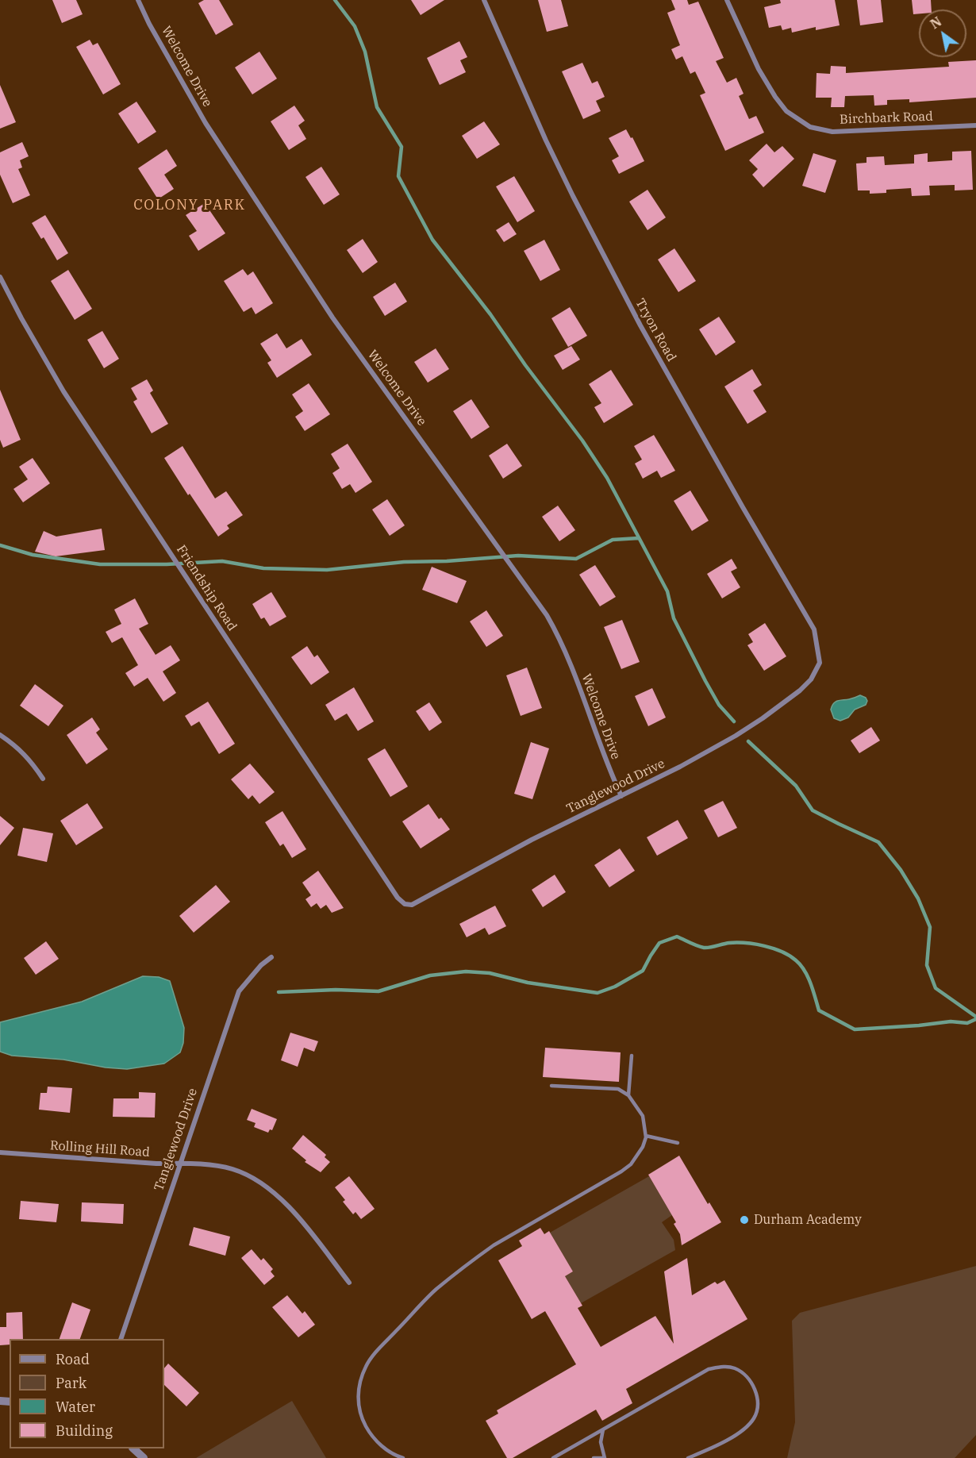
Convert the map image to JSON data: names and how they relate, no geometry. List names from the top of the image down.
{
  "streets": {
    "street": [
      "Welcome Drive",
      "Birchbark Road",
      "Tryon Road",
      "Friendship Road",
      "Tanglewood Drive",
      "Rolling Hill Road"
    ]
  },
  "crossings": [
    ["Welcome Drive", "Tanglewood Drive"],
    ["Tryon Road", "Tanglewood Drive"],
    ["Friendship Road", "Tanglewood Drive"],
    ["Tanglewood Drive", "Rolling Hill Road"]
  ],
  "districts": ["COLONY PARK"],
  "places": ["Durham Academy"],
  "legend": [
    "Road",
    "Park",
    "Water",
    "Building"
  ],
  "north": "top left"
}
